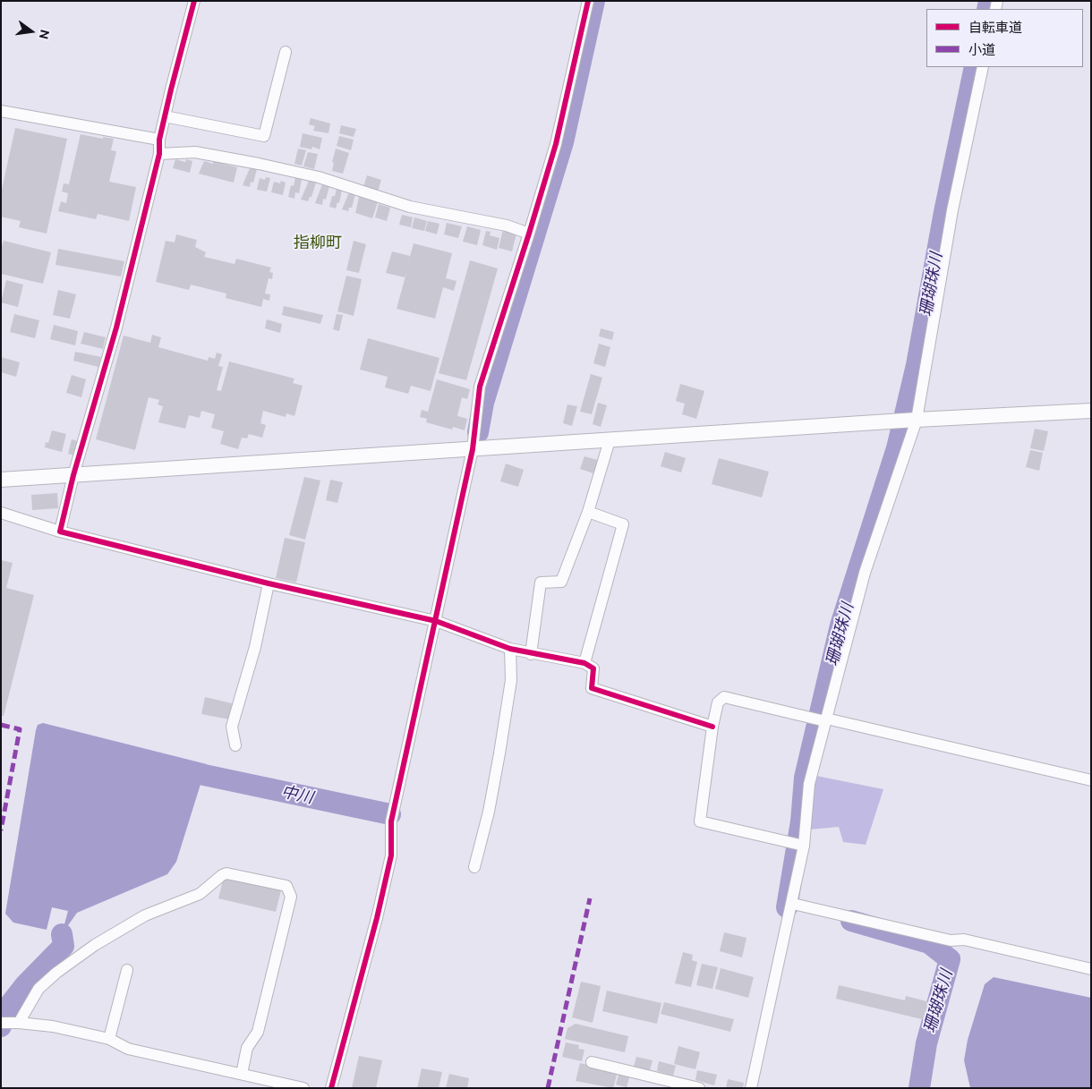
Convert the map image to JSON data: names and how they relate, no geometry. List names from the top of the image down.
{
  "districts": ["指柳町"],
  "water": ["珊瑚珠川", "中川"],
  "legend": ["自転車道", "小道"],
  "north": "right"
}
